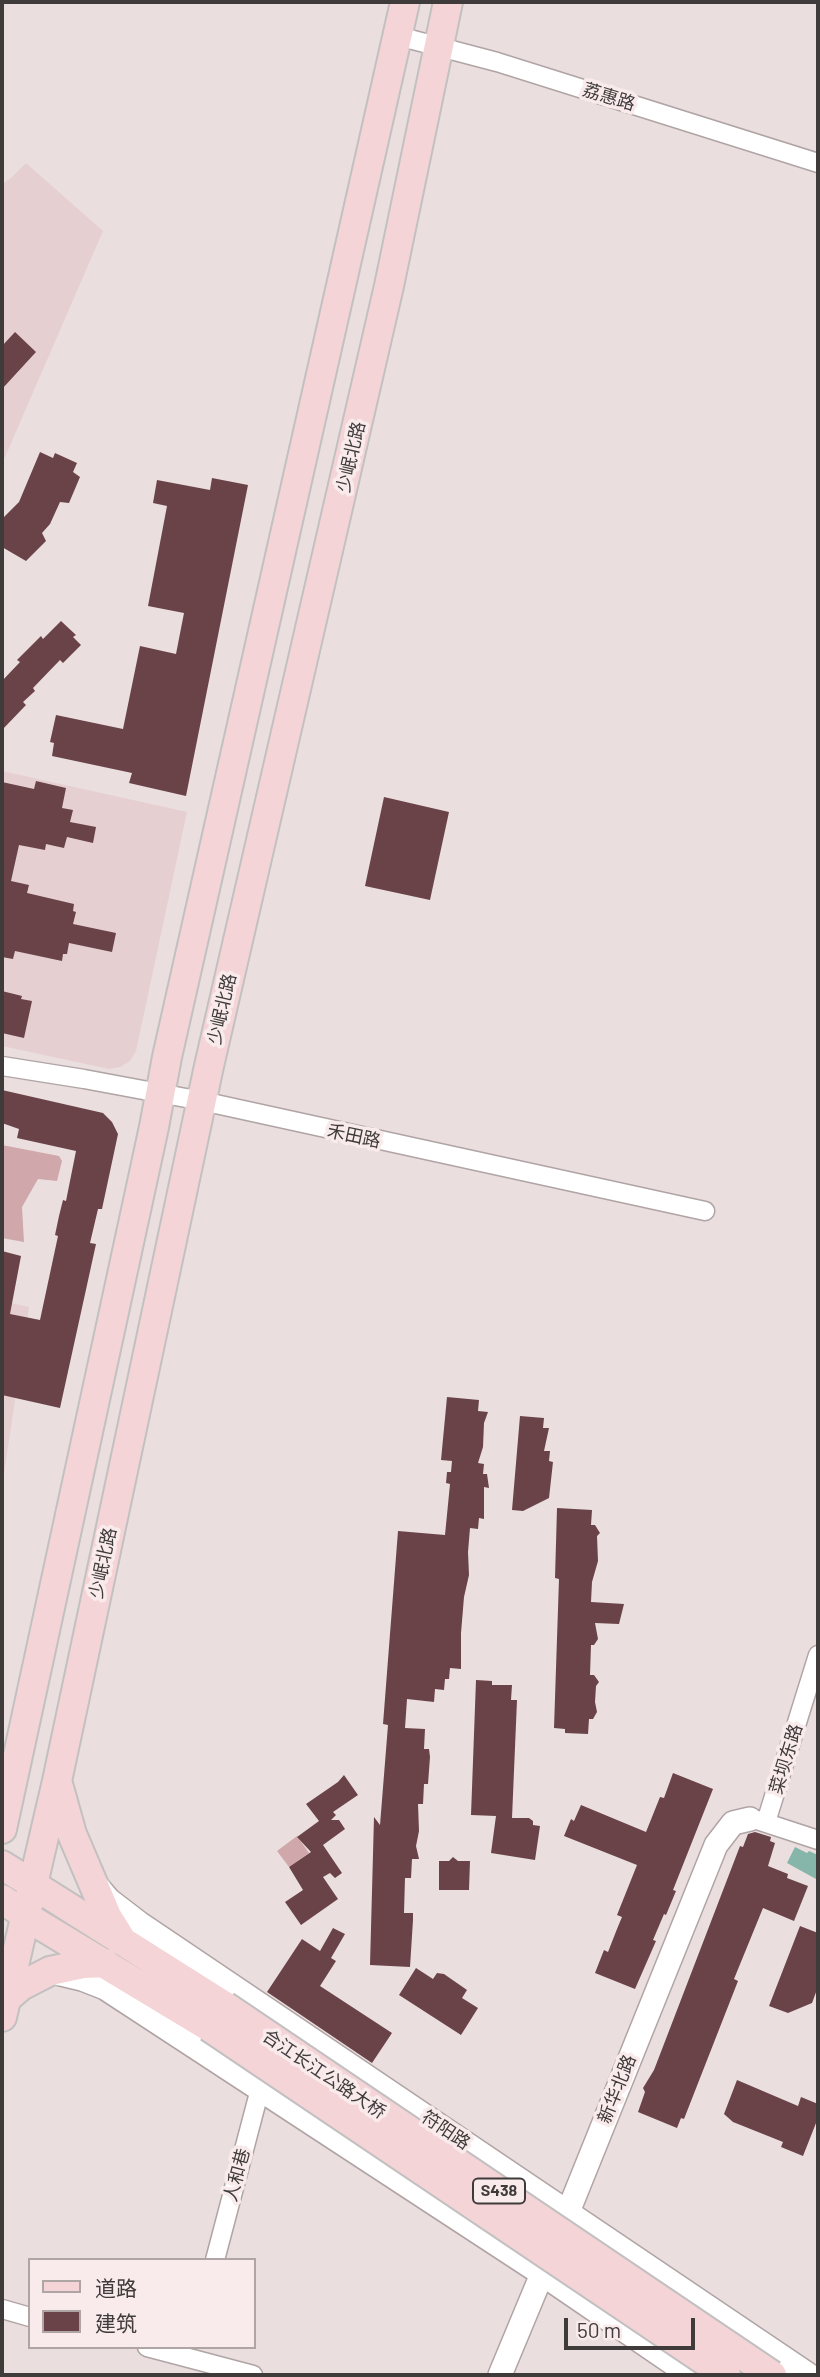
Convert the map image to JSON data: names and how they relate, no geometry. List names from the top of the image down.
{
  "streets": {
    "main road": ["少岷北路", "合江长江公路大桥", "S438"],
    "street": [
      "荔惠路",
      "禾田路",
      "菜坝东路",
      "新华北路",
      "符阳路",
      "人和巷"
    ]
  },
  "crossings": [
    ["荔惠路", "少岷北路"],
    ["少岷北路", "禾田路"],
    ["少岷北路", "S438"],
    ["菜坝东路", "新华北路"],
    ["合江长江公路大桥", "S438"],
    ["新华北路", "符阳路"]
  ],
  "legend": ["道路", "建筑"],
  "scale_bar": "50 m"
}
